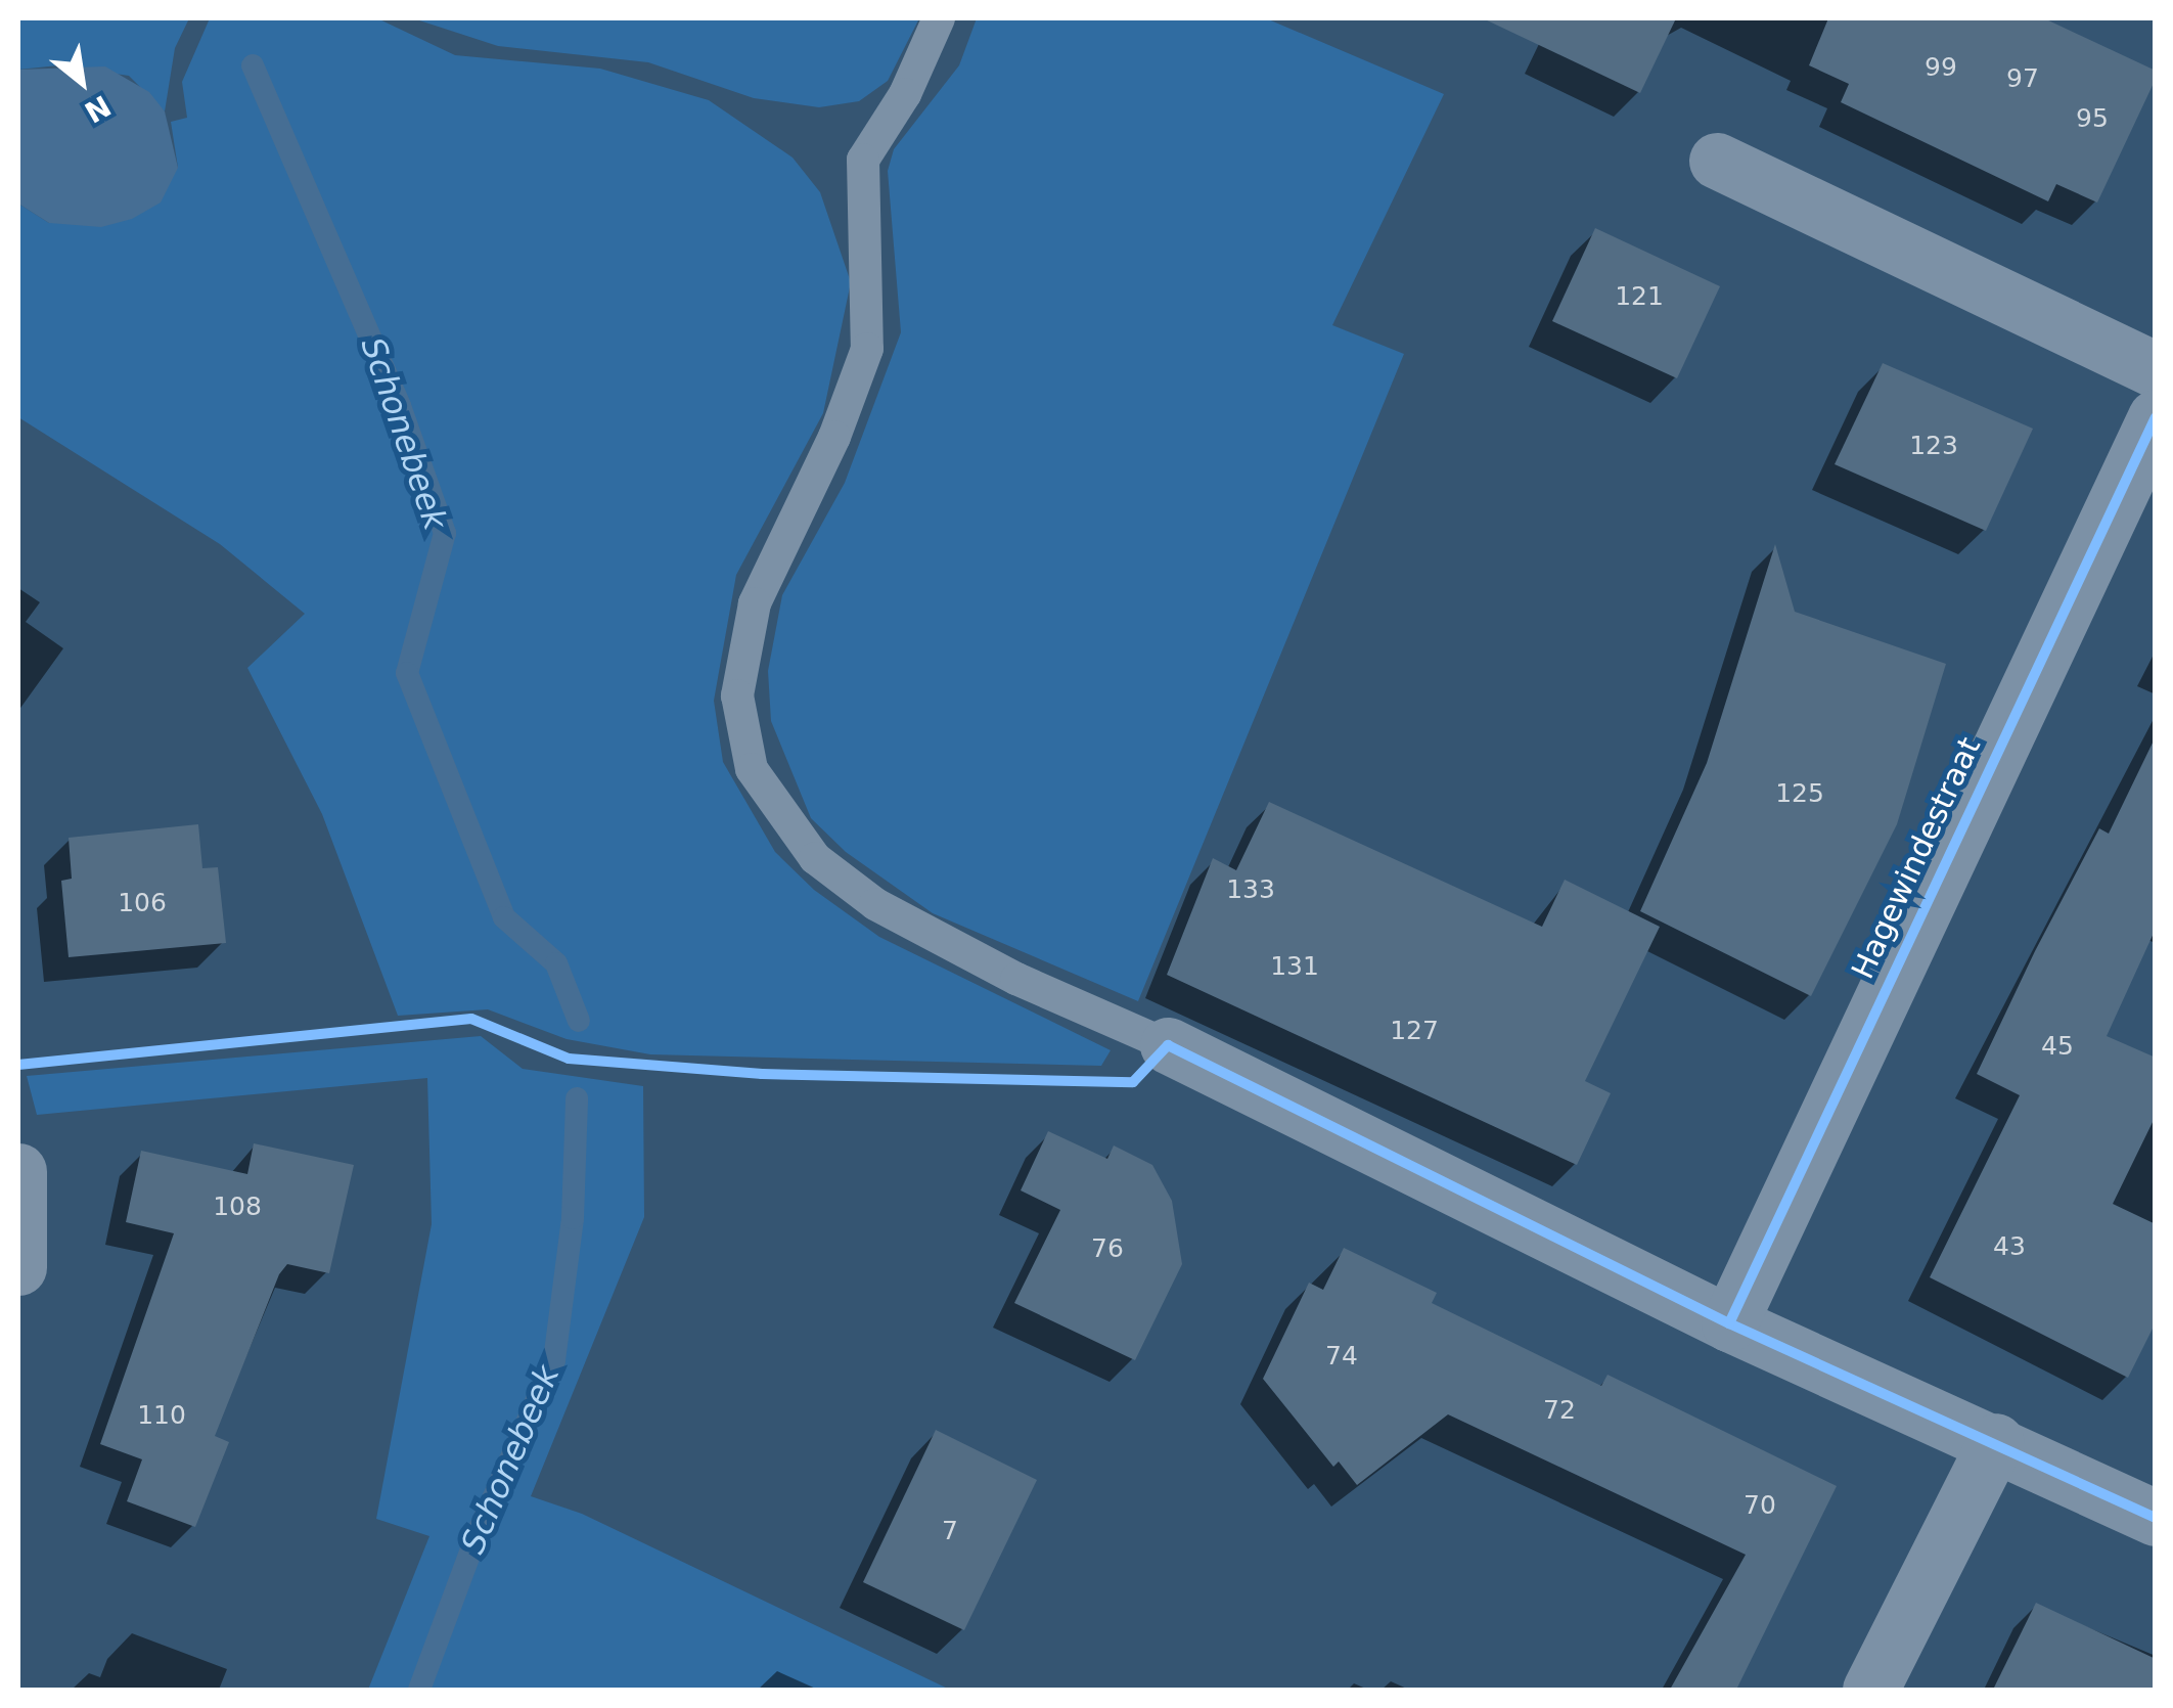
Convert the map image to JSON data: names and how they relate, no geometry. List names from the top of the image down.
{
  "streets": {
    "street": ["Hagewindestraat"]
  },
  "water": ["Schonebeek"],
  "house_numbers": [
    "99",
    "97",
    "95",
    "121",
    "123",
    "125",
    "133",
    "106",
    "131",
    "127",
    "45",
    "108",
    "43",
    "76",
    "74",
    "72",
    "110",
    "70",
    "7"
  ],
  "north": "bottom right"
}
